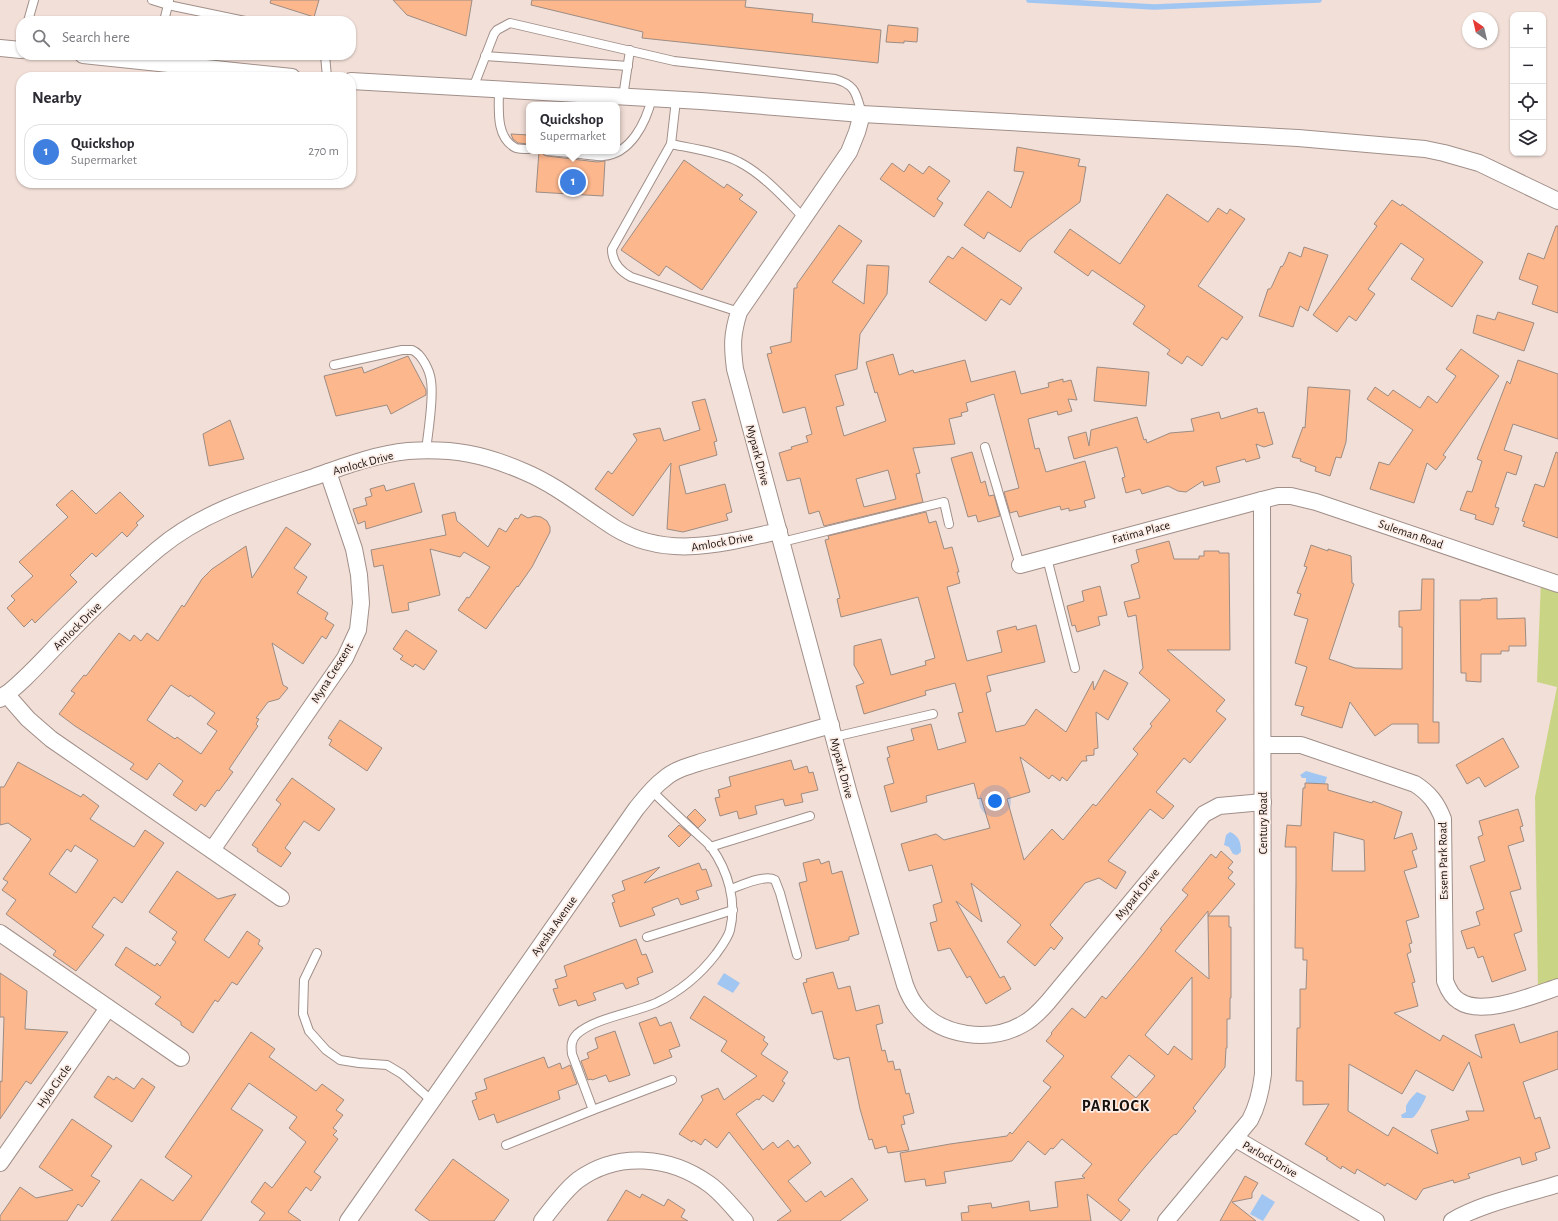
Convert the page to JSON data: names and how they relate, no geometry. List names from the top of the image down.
{
  "streets": {
    "street": [
      "Mypark Drive",
      "Amlock Drive",
      "Fatima Place",
      "Suleman Road",
      "Myna Crescent",
      "Century Road",
      "Essem Park Road",
      "Ayesha Avenue",
      "Hylo Circle",
      "Parlock Drive"
    ]
  },
  "crossings": [
    ["Mypark Drive", "Amlock Drive"],
    ["Mypark Drive", "Century Road"],
    ["Mypark Drive", "Ayesha Avenue"],
    ["Amlock Drive", "Myna Crescent"],
    ["Fatima Place", "Suleman Road"],
    ["Fatima Place", "Century Road"],
    ["Suleman Road", "Century Road"],
    ["Century Road", "Essem Park Road"],
    ["Century Road", "Parlock Drive"]
  ],
  "districts": ["PARLOCK"],
  "north": "top left",
  "page": {
    "map_buttons": ["+", "−"],
    "search": "Search here",
    "heading": "Nearby",
    "popup": ["Quickshop", "Supermarket"],
    "list": [
      {
        "mark": "1",
        "name": "Quickshop",
        "note": "Supermarket",
        "value": "270 m"
      }
    ],
    "pins": "1"
  }
}
